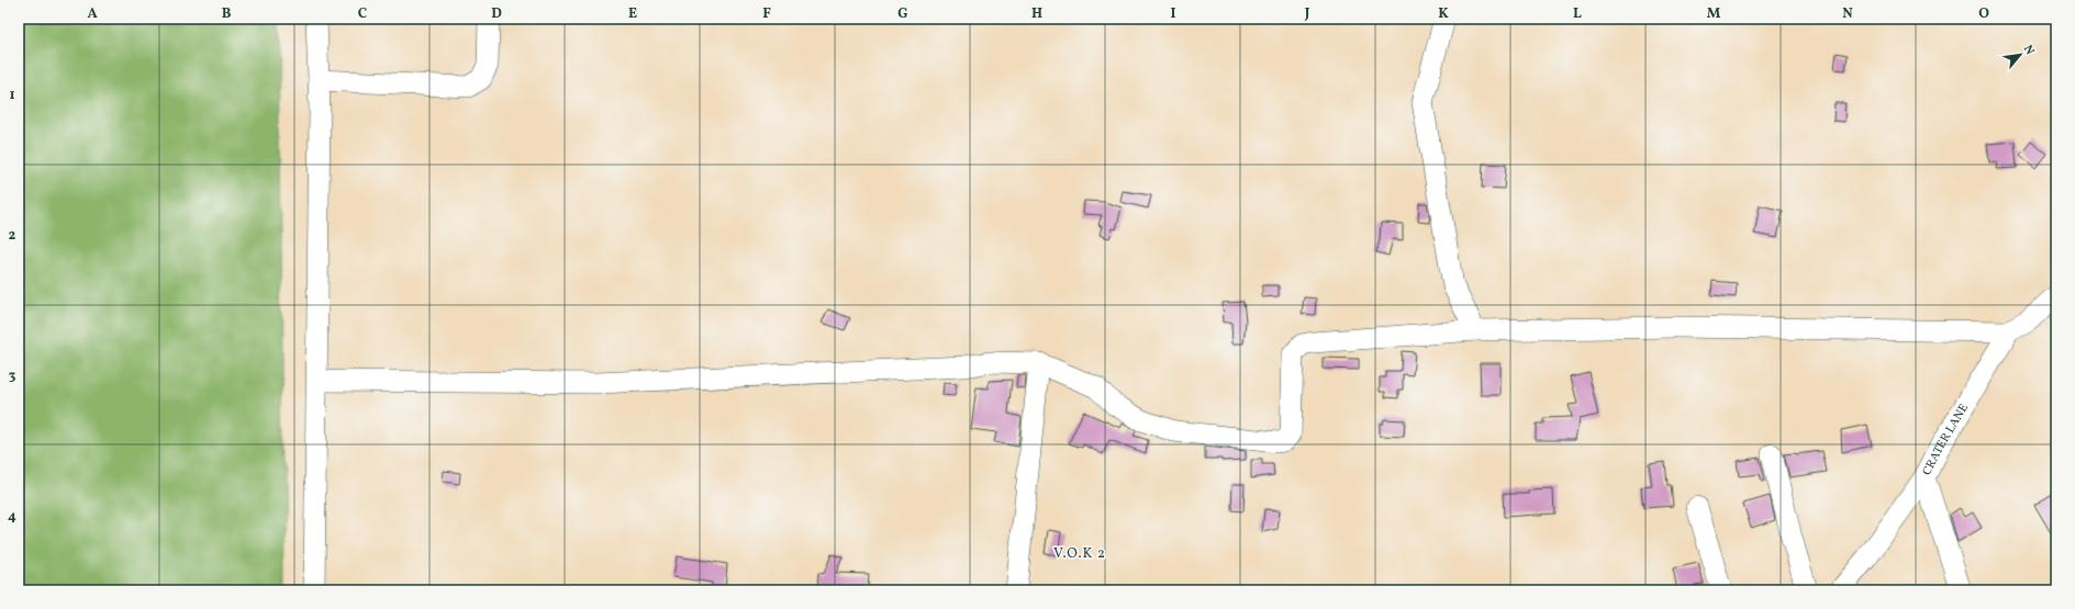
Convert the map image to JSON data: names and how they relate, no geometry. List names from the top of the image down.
{
  "streets": {
    "street": ["CRATER LANE"]
  },
  "districts": ["V.O.K 2"],
  "north": "top right",
  "grid": {
    "columns": [
      "A",
      "B",
      "C",
      "D",
      "E",
      "F",
      "G",
      "H",
      "I",
      "J",
      "K",
      "L",
      "M",
      "N",
      "O"
    ],
    "rows": [
      "1",
      "2",
      "3",
      "4"
    ]
  }
}
